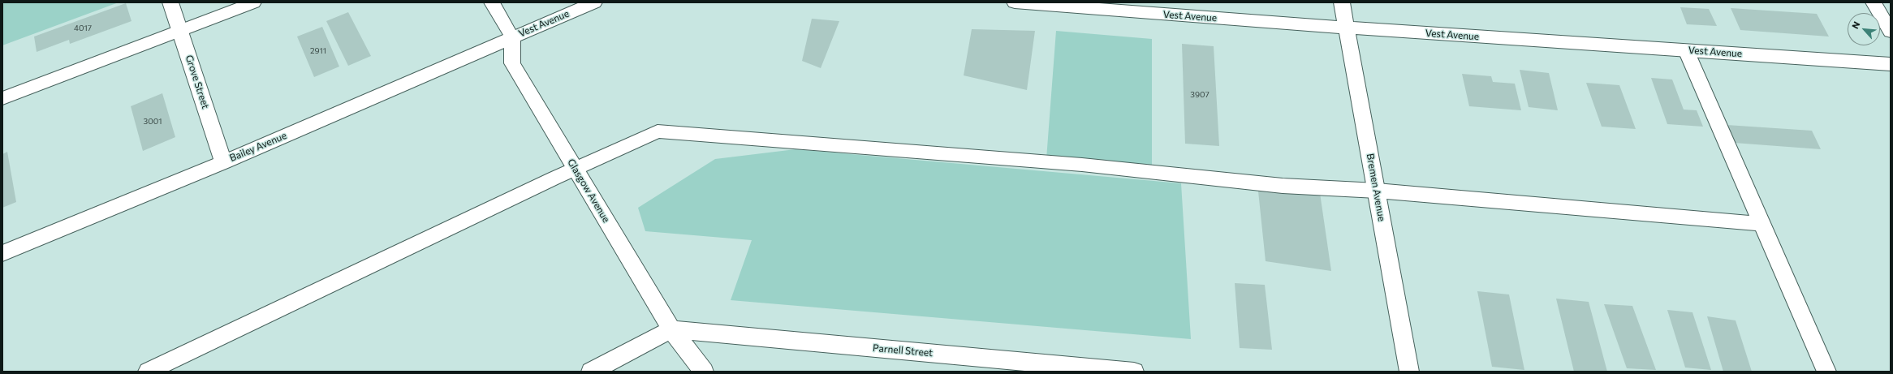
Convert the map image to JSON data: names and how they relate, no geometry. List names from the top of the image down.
{
  "streets": {
    "street": [
      "Vest Avenue",
      "Grove Street",
      "Bailey Avenue",
      "Bremen Avenue",
      "Glasgow Avenue",
      "Parnell Street"
    ]
  },
  "crossings": [
    ["Vest Avenue", "Bailey Avenue"],
    ["Vest Avenue", "Bremen Avenue"],
    ["Vest Avenue", "Glasgow Avenue"],
    ["Grove Street", "Bailey Avenue"],
    ["Bailey Avenue", "Glasgow Avenue"],
    ["Glasgow Avenue", "Parnell Street"]
  ],
  "house_numbers": [
    "4017",
    "2911",
    "3907",
    "3001"
  ],
  "north": "top left"
}
